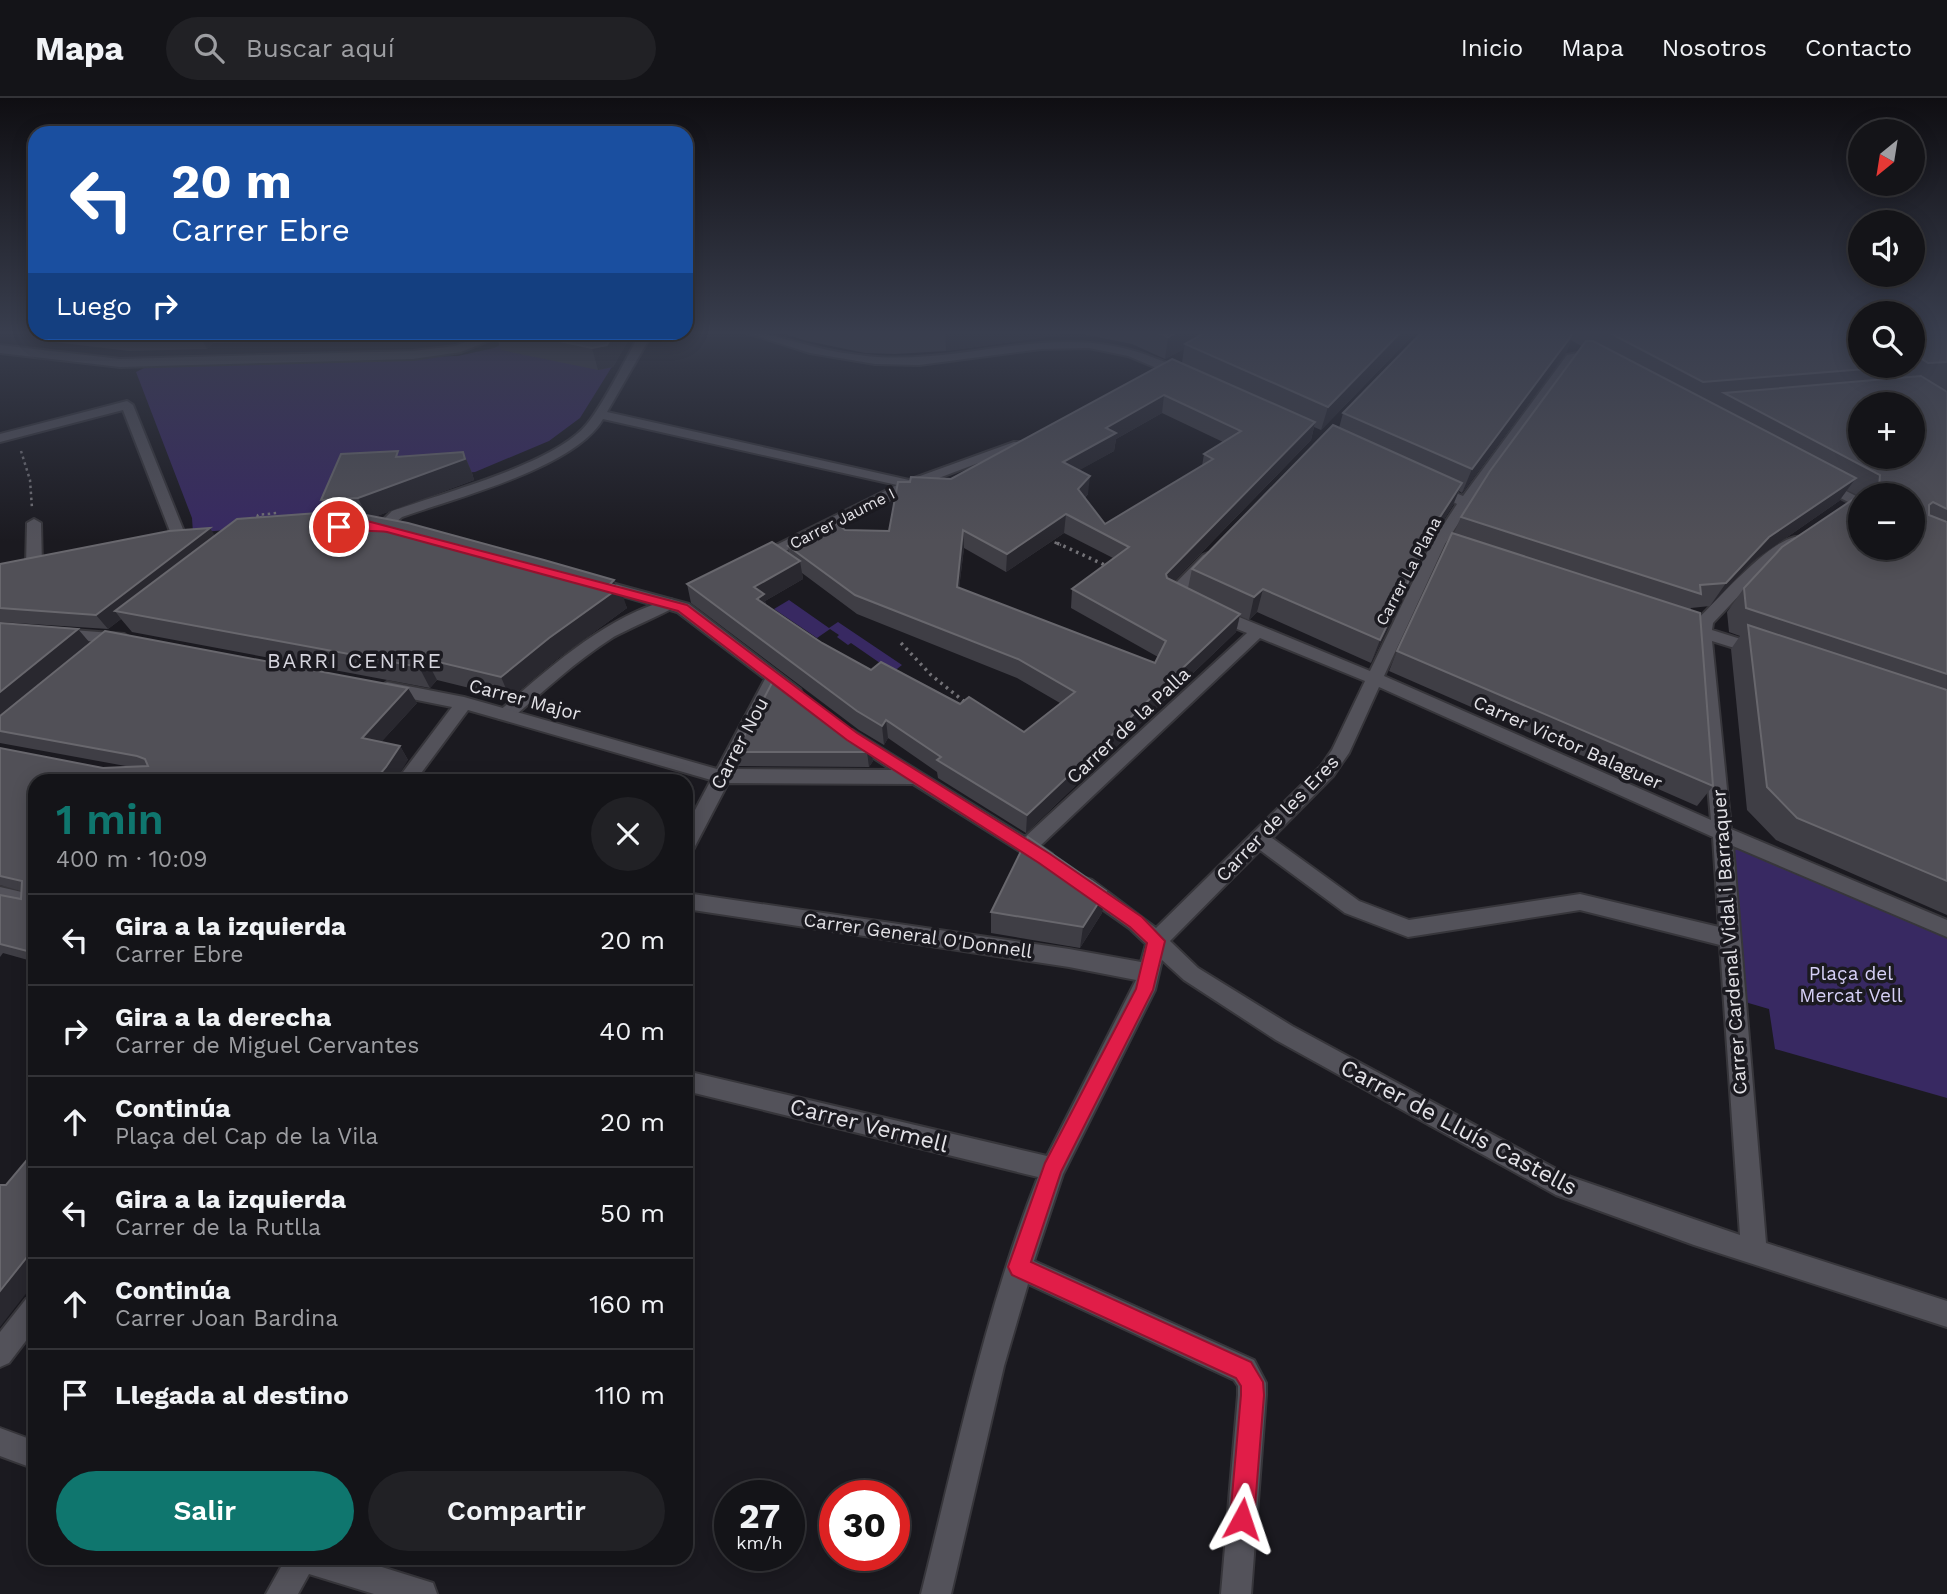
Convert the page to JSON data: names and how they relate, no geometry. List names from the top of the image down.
{
  "streets": {
    "street": [
      "Carrer Jaume I",
      "Carrer La Plana",
      "Carrer Major",
      "Carrer de la Palla",
      "Carrer Victor Balaguer",
      "Carrer Nou",
      "Carrer de les Eres",
      "Carrer General O'Donnell",
      "Carrer Cardenal Vidal i Barraquer",
      "Carrer Vermell",
      "Carrer de Lluís Castells"
    ]
  },
  "crossings": [
    ["Carrer La Plana", "Carrer Victor Balaguer"],
    ["Carrer La Plana", "Carrer de les Eres"],
    ["Carrer Major", "Carrer Nou"],
    ["Carrer Major", "Carrer de Lluís Castells"],
    ["Carrer de la Palla", "Carrer Victor Balaguer"],
    ["Carrer de la Palla", "Carrer de Lluís Castells"],
    ["Carrer Victor Balaguer", "Carrer de les Eres"],
    ["Carrer Victor Balaguer", "Carrer Cardenal Vidal i Barraquer"],
    ["Carrer de les Eres", "Carrer de Lluís Castells"],
    ["Carrer Cardenal Vidal i Barraquer", "Carrer de Lluís Castells"]
  ],
  "districts": ["BARRI CENTRE"],
  "parks": ["Plaça del Mercat Vell"],
  "north": "bottom left",
  "page": {
    "header": "Mapa",
    "search": "Buscar aquí",
    "nav": [
      "Inicio",
      "Mapa",
      "Nosotros",
      "Contacto"
    ],
    "map_buttons": ["+", "−"],
    "turn": ["20 m", "Carrer Ebre"],
    "then": "Luego",
    "heading": ["1 min", "400 m · 10:09"],
    "list": [
      {
        "name": "Gira a la izquierda",
        "note": "Carrer Ebre",
        "value": "20 m"
      },
      {
        "name": "Gira a la derecha",
        "note": "Carrer de Miguel Cervantes",
        "value": "40 m"
      },
      {
        "name": "Continúa",
        "note": "Plaça del Cap de la Vila",
        "value": "20 m"
      },
      {
        "name": "Gira a la izquierda",
        "note": "Carrer de la Rutlla",
        "value": "50 m"
      },
      {
        "name": "Continúa",
        "note": "Carrer Joan Bardina",
        "value": "160 m"
      },
      {
        "name": "Llegada al destino",
        "value": "110 m"
      }
    ],
    "buttons": ["Salir", "Compartir"],
    "speed": "27 km/h",
    "limit": "30"
  }
}
